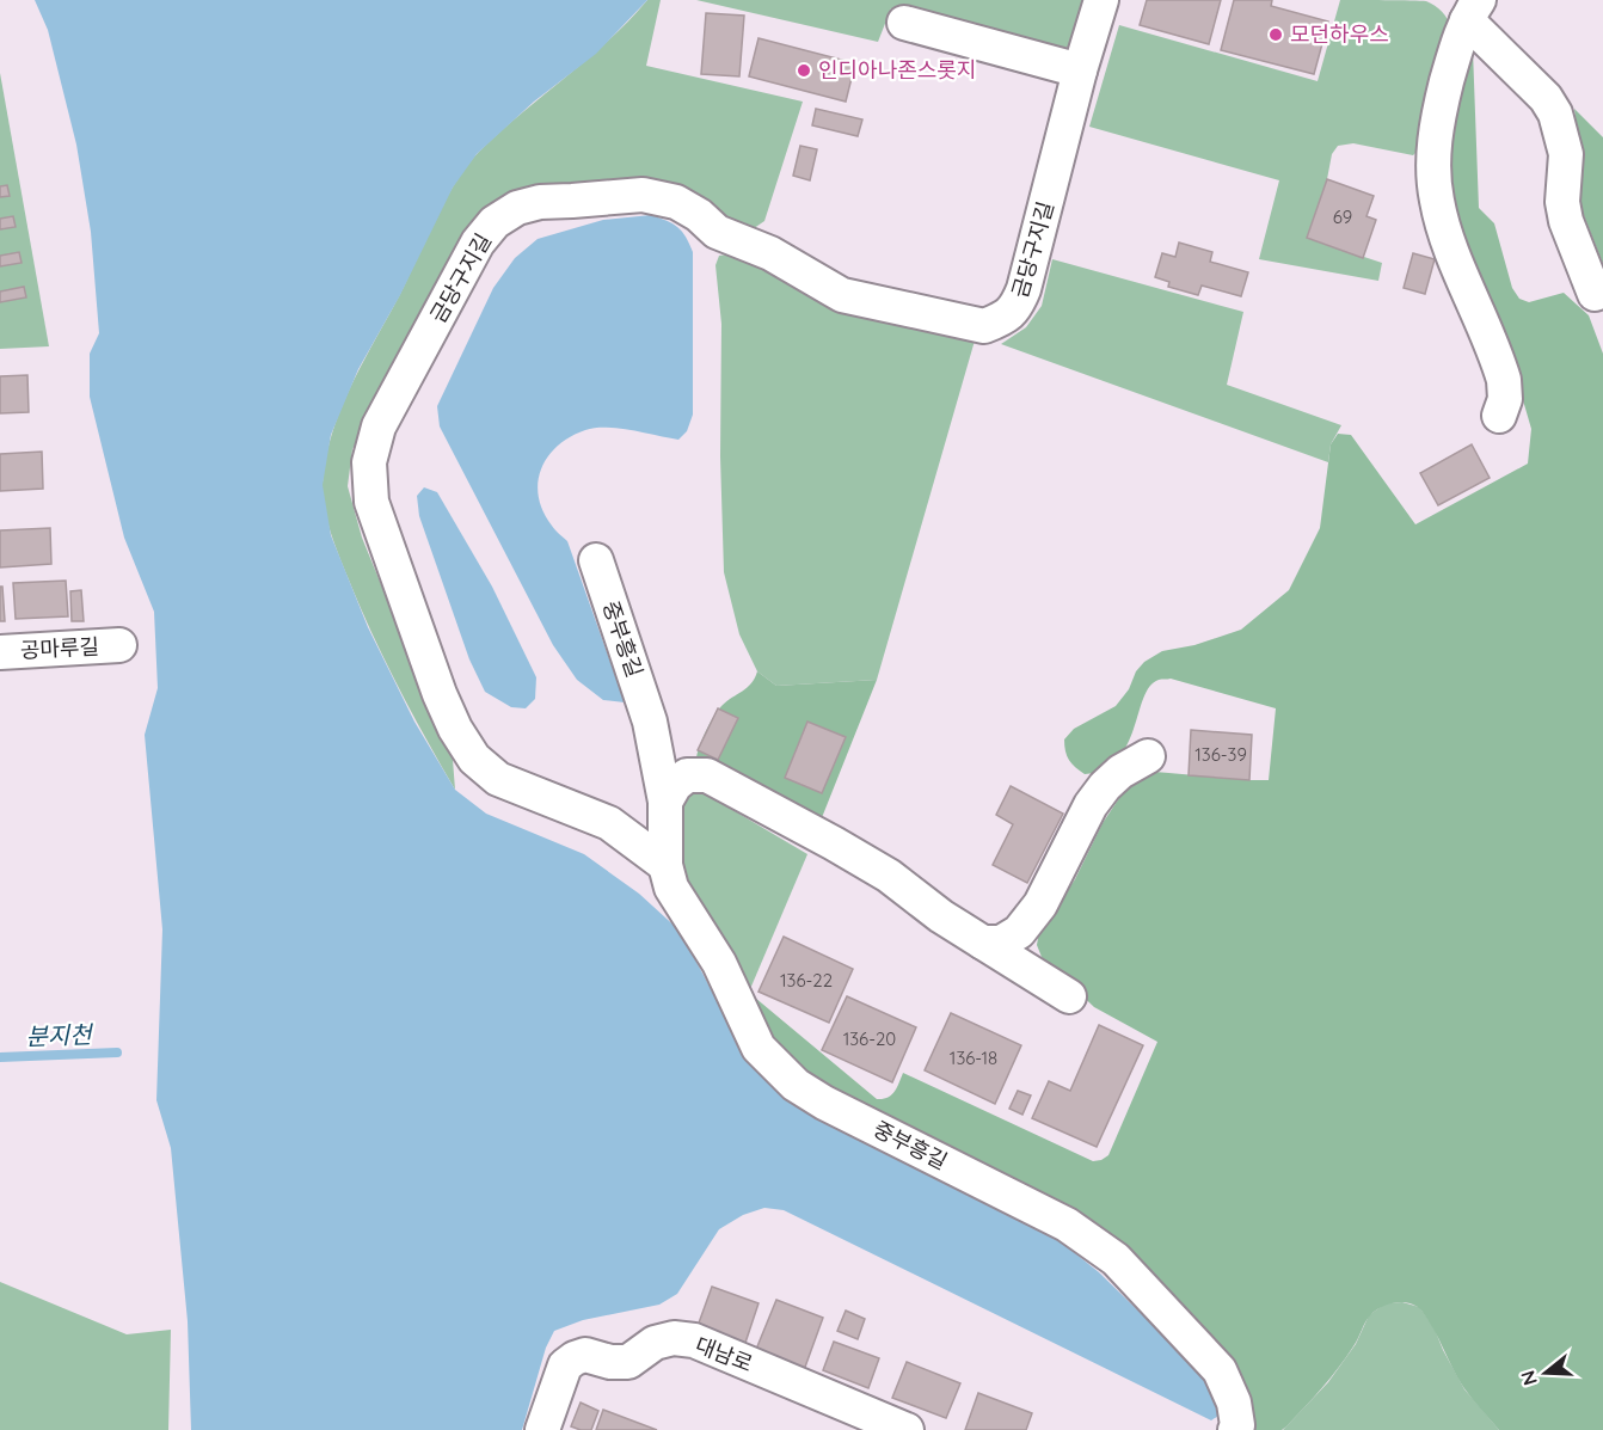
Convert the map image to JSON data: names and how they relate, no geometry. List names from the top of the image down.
{
  "streets": {
    "street": [
      "금당구지길",
      "중부흥길",
      "공마루길",
      "대남로"
    ]
  },
  "crossings": [
    ["금당구지길", "중부흥길"]
  ],
  "water": ["분지천"],
  "places": ["모던하우스", "인디아나존스롯지"],
  "house_numbers": [
    "69",
    "136-39",
    "136-22",
    "136-20",
    "136-18"
  ],
  "north": "left"
}
